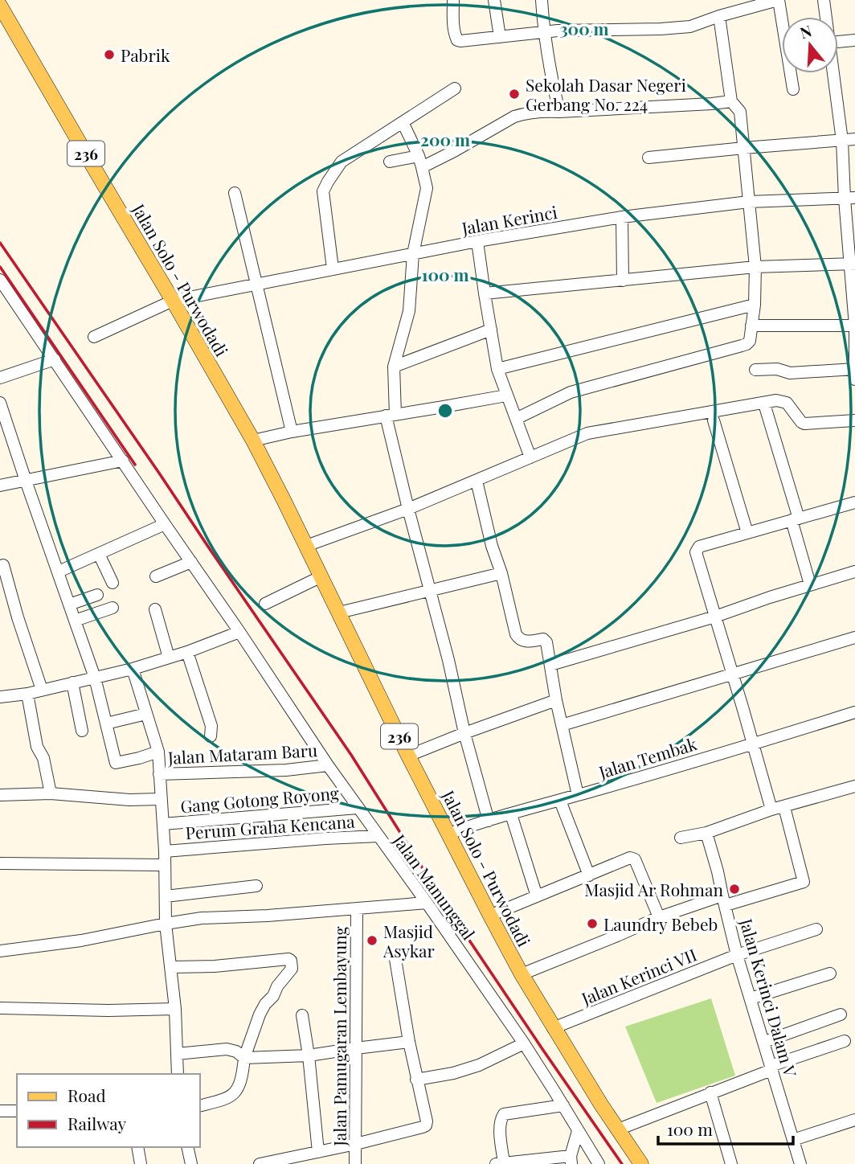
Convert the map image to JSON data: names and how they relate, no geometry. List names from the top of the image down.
{
  "streets": {
    "main road": ["236", "Jalan Solo - Purwodadi"],
    "street": [
      "Jalan Kerinci",
      "Jalan Mataram Baru",
      "Jalan Tembak",
      "Gang Gotong Royong",
      "Perum Graha Kencana",
      "Jalan Manunggal",
      "Jalan Kerinci VII",
      "Jalan Kerinci Dalam V",
      "Jalan Pamugaran Lembayung"
    ]
  },
  "crossings": [
    ["Jalan Kerinci", "Jalan Solo - Purwodadi"],
    ["Jalan Solo - Purwodadi", "Jalan Tembak"],
    ["Jalan Solo - Purwodadi", "Jalan Kerinci VII"],
    ["Jalan Mataram Baru", "Jalan Manunggal"],
    ["Gang Gotong Royong", "Jalan Manunggal"],
    ["Perum Graha Kencana", "Jalan Manunggal"],
    ["Jalan Kerinci VII", "Jalan Kerinci Dalam V"]
  ],
  "places": [
    "Pabrik",
    "Sekolah Dasar Negeri Gerbang No. 224",
    "Masjid Ar Rohman",
    "Laundry Bebeb",
    "Masjid Asykar"
  ],
  "legend": ["Road", "Railway"],
  "scale_bar": "100 m",
  "north": "top",
  "rings": ["300 m", "200 m", "100 m"]
}
